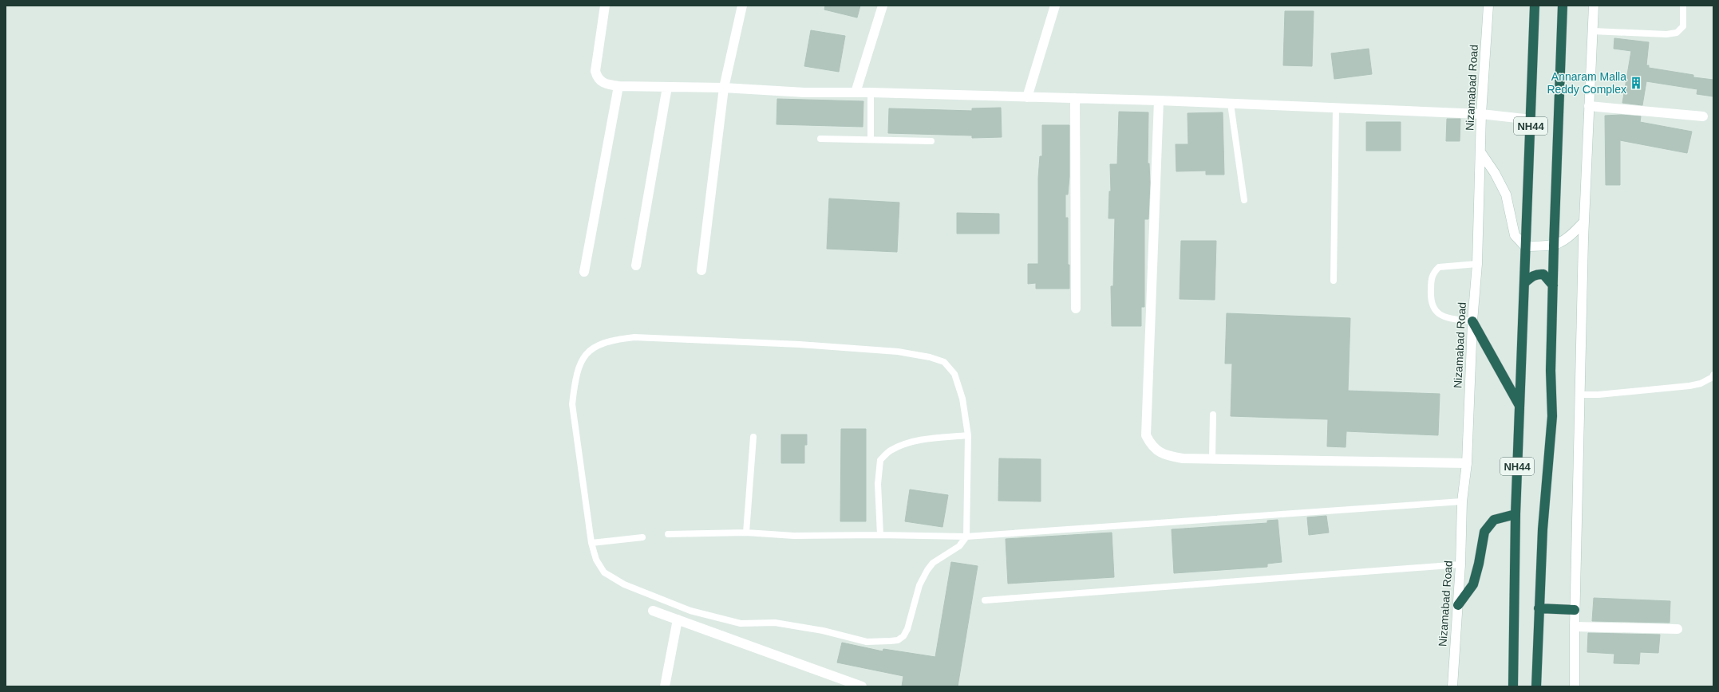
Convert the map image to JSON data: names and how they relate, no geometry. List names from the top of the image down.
{
  "streets": {
    "highway": ["NH44"],
    "street": ["Nizamabad Road"]
  },
  "places": {
    "building": ["Annaram Malla Reddy Complex"]
  }
}
